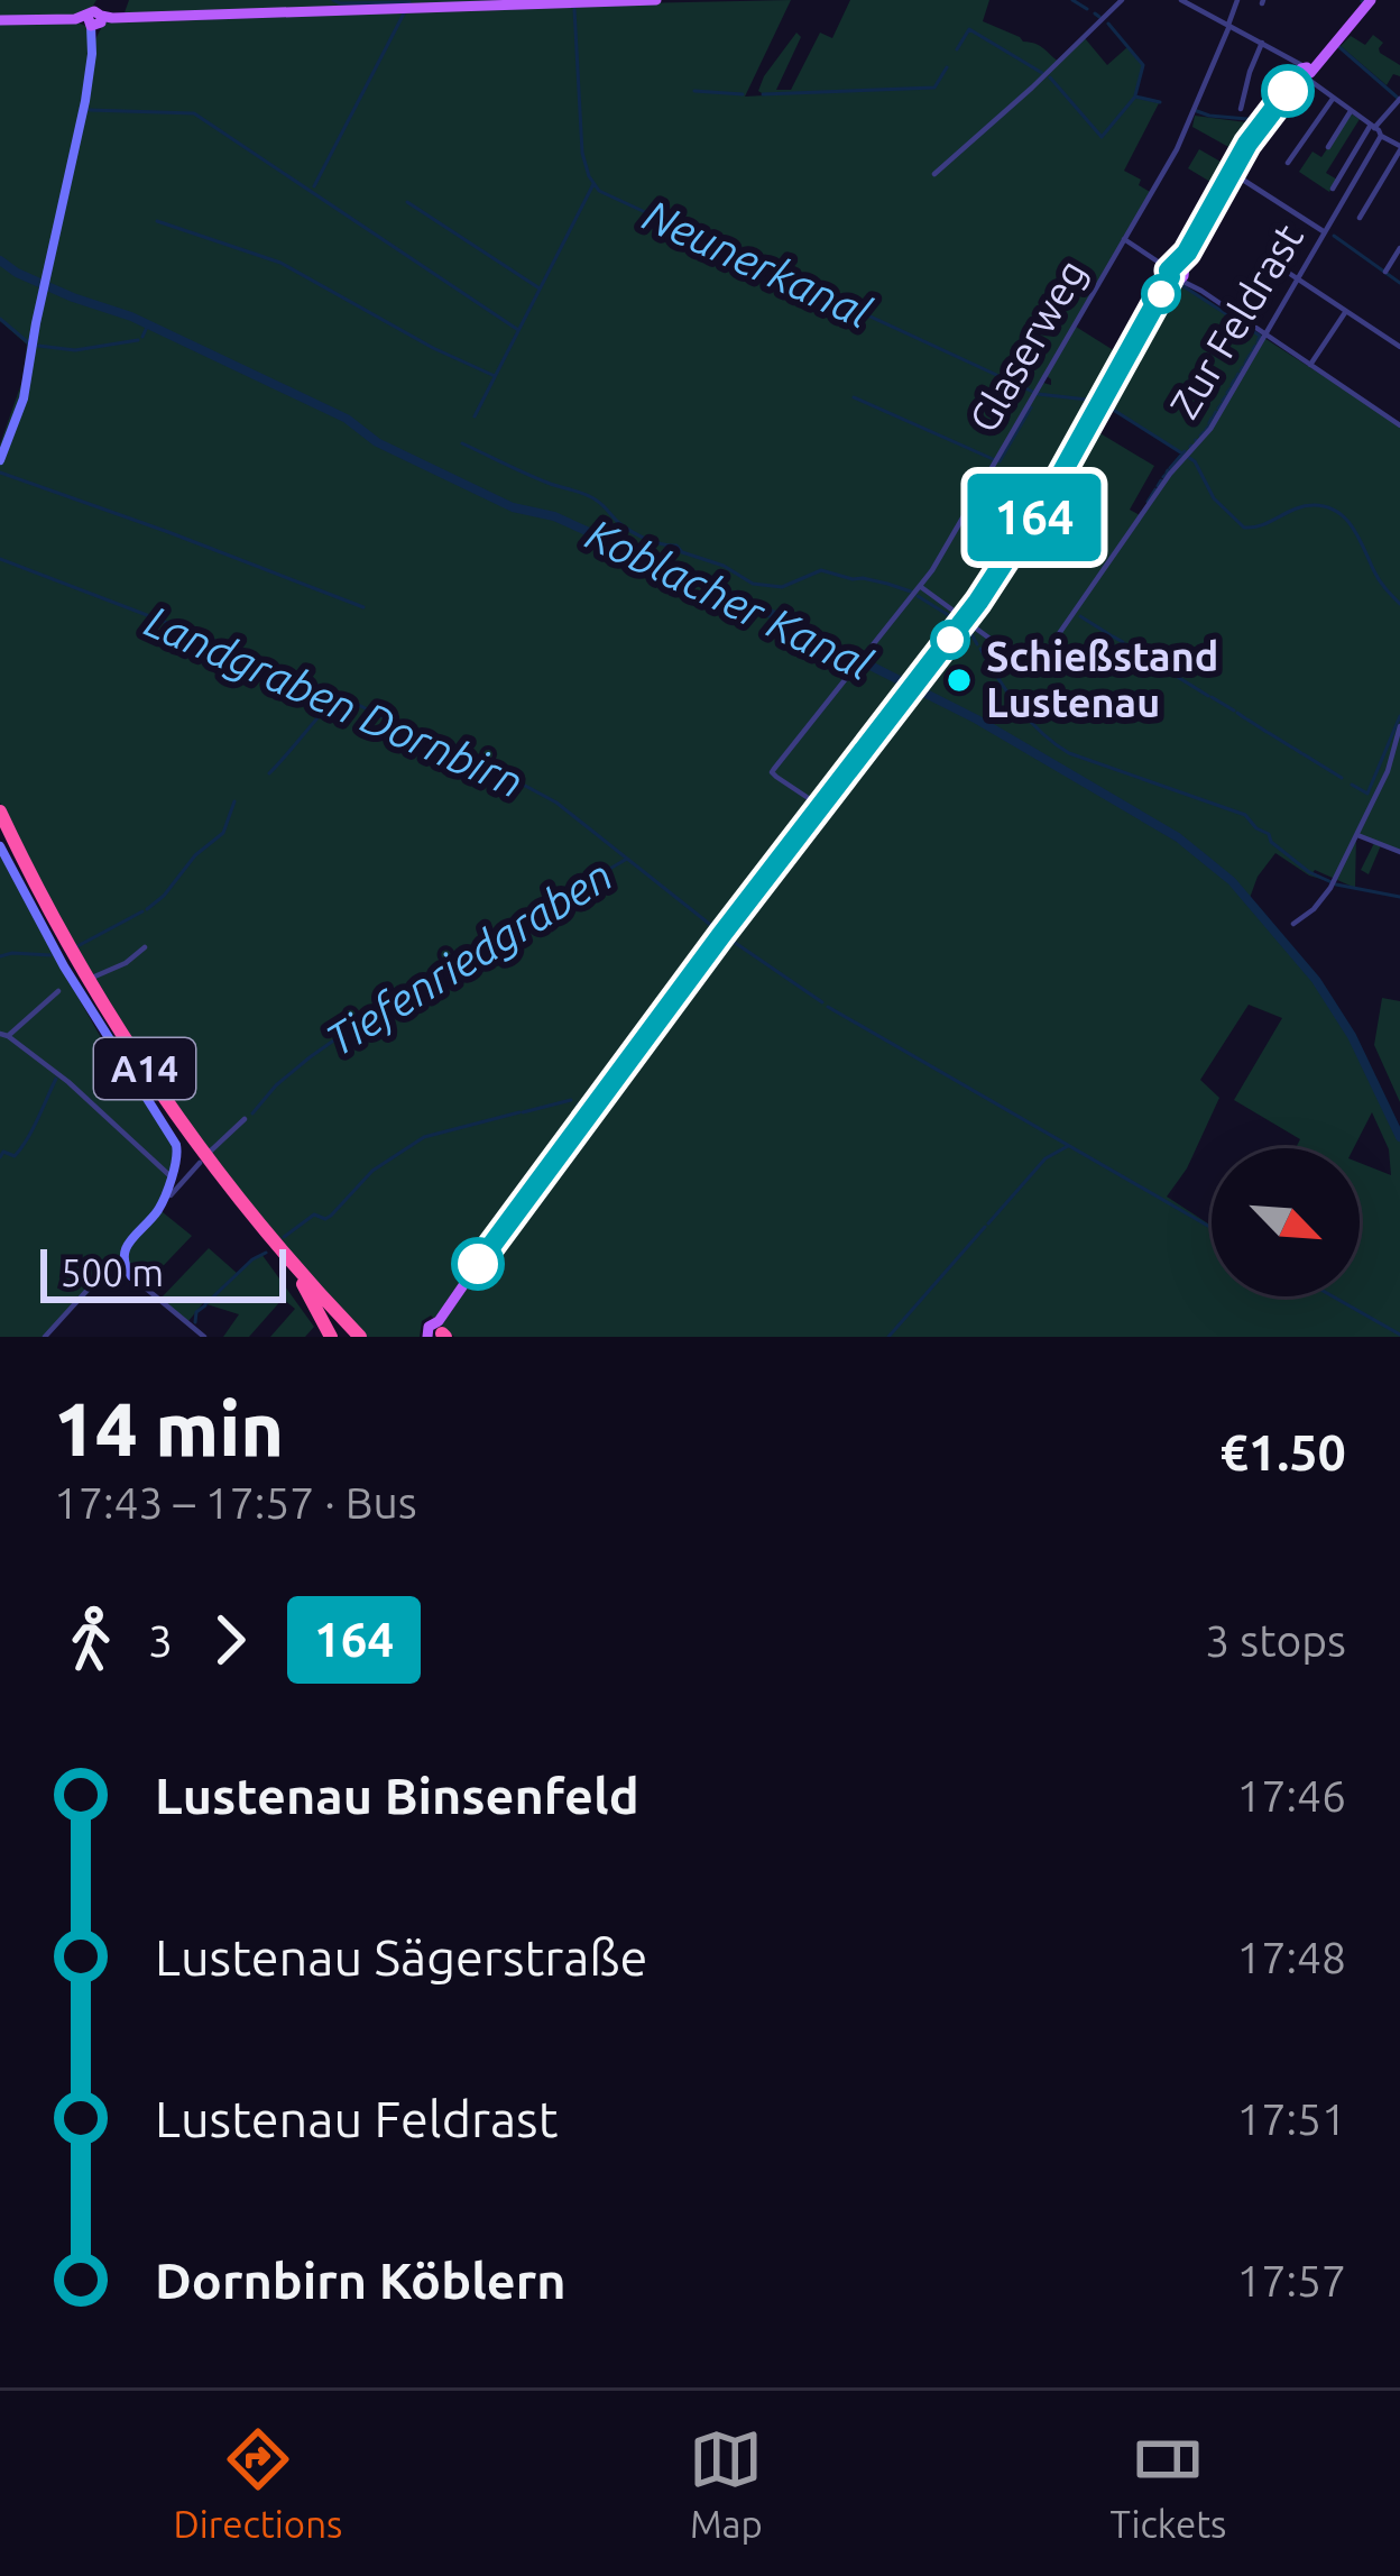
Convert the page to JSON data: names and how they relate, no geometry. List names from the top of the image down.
{
  "streets": {
    "highway": ["A14"],
    "street": ["Zur Feldrast", "Glaserweg"]
  },
  "water": [
    "Neunerkanal",
    "Koblacher Kanal",
    "Landgraben Dornbirn",
    "Tiefenriedgraben"
  ],
  "places": ["Schießstand Lustenau"],
  "lines": ["bus line 164"],
  "scale_bar": "500 m",
  "north": "bottom right",
  "page": {
    "on_map": "164",
    "scale": "500 m",
    "heading": ["14 min", "17:43 – 17:57 · Bus", "€1.50"],
    "legs": ["3", "164", "3 stops"],
    "list": [
      {
        "name": "Lustenau Binsenfeld",
        "value": "17:46"
      },
      {
        "name": "Lustenau Sägerstraße",
        "value": "17:48"
      },
      {
        "name": "Lustenau Feldrast",
        "value": "17:51"
      },
      {
        "name": "Dornbirn Köblern",
        "value": "17:57"
      }
    ],
    "tabs": ["Directions", "Map", "Tickets"]
  }
}
